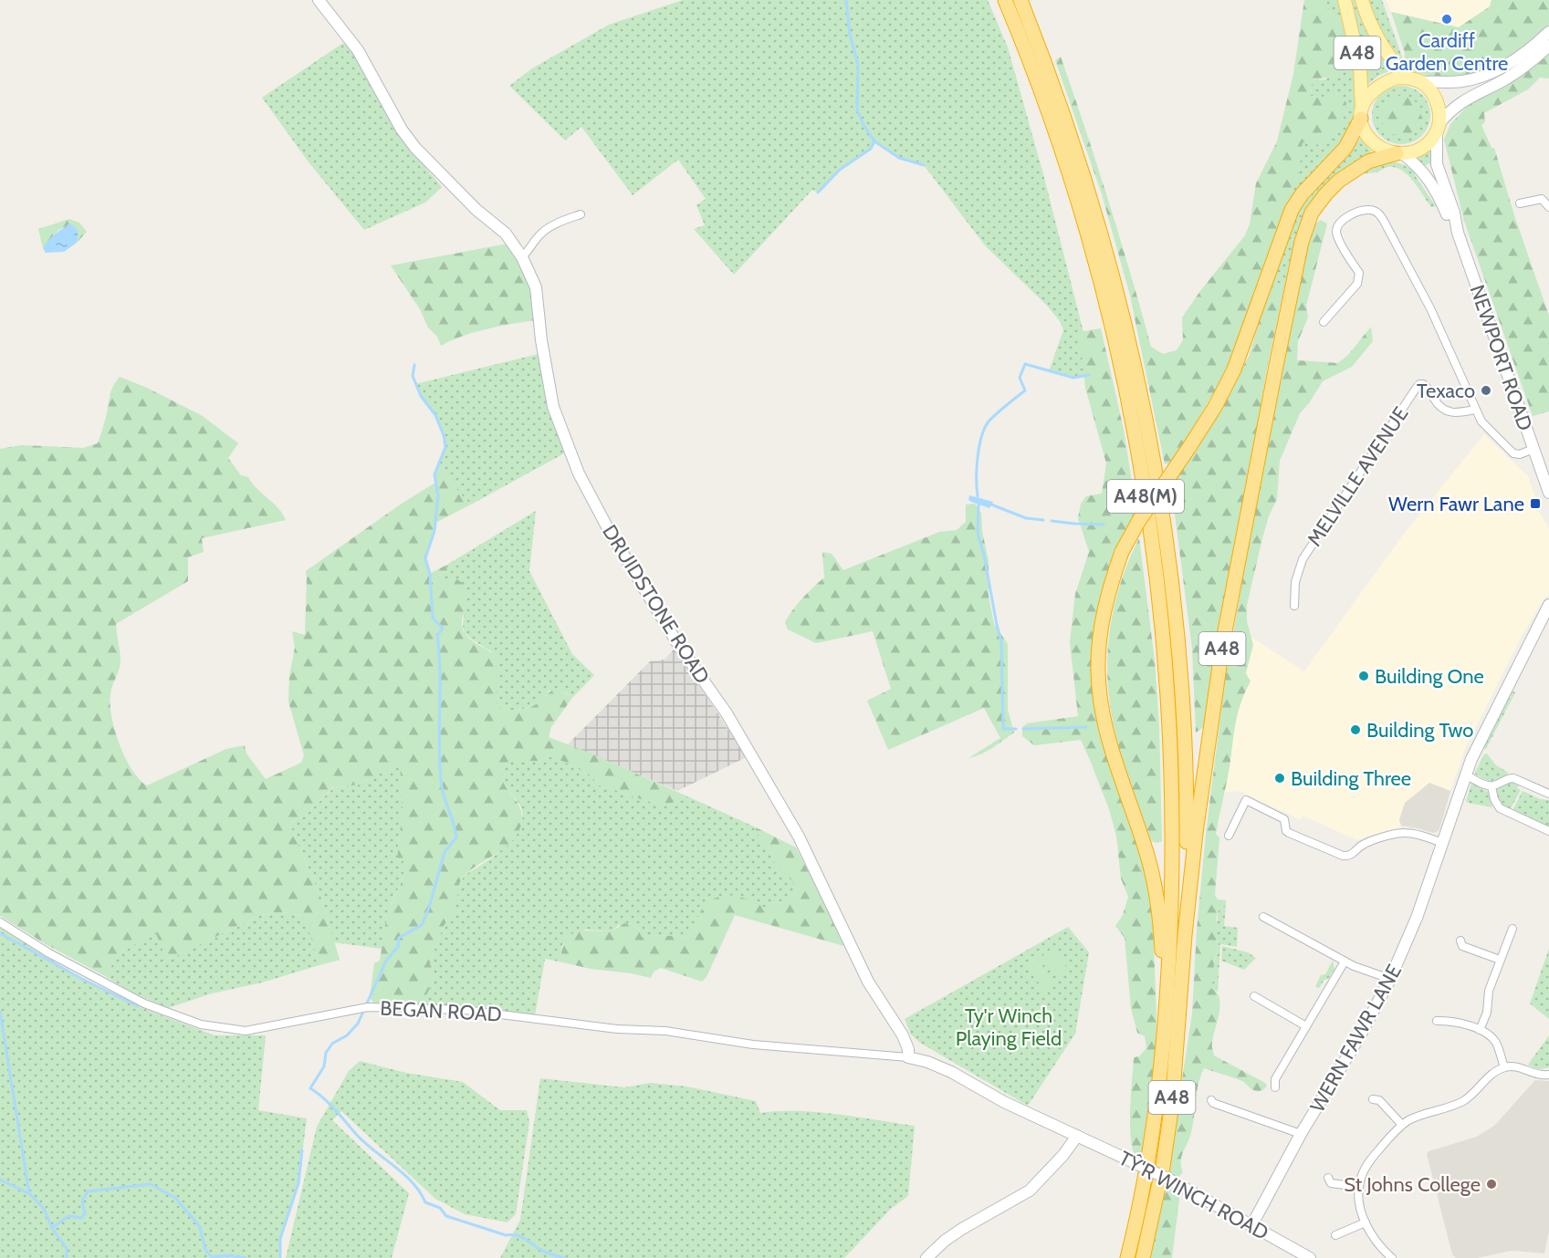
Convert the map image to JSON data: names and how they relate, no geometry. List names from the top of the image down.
{
  "streets": {
    "highway": ["A48", "A48(M)"],
    "street": [
      "NEWPORT ROAD",
      "MELVILLE AVENUE",
      "DRUIDSTONE ROAD",
      "BEGAN ROAD",
      "WERN FAWR LANE",
      "TŶ'R WINCH ROAD"
    ]
  },
  "crossings": [
    ["A48", "NEWPORT ROAD"],
    ["A48", "A48(M)"],
    ["DRUIDSTONE ROAD", "BEGAN ROAD"],
    ["WERN FAWR LANE", "TŶ'R WINCH ROAD"]
  ],
  "parks": ["Ty'r Winch Playing Field"],
  "places": {
    "other": [
      "Cardiff Garden Centre",
      "Texaco",
      "Building One",
      "Building Two",
      "Building Three",
      "St Johns College"
    ],
    "transit": ["Wern Fawr Lane"]
  }
}
